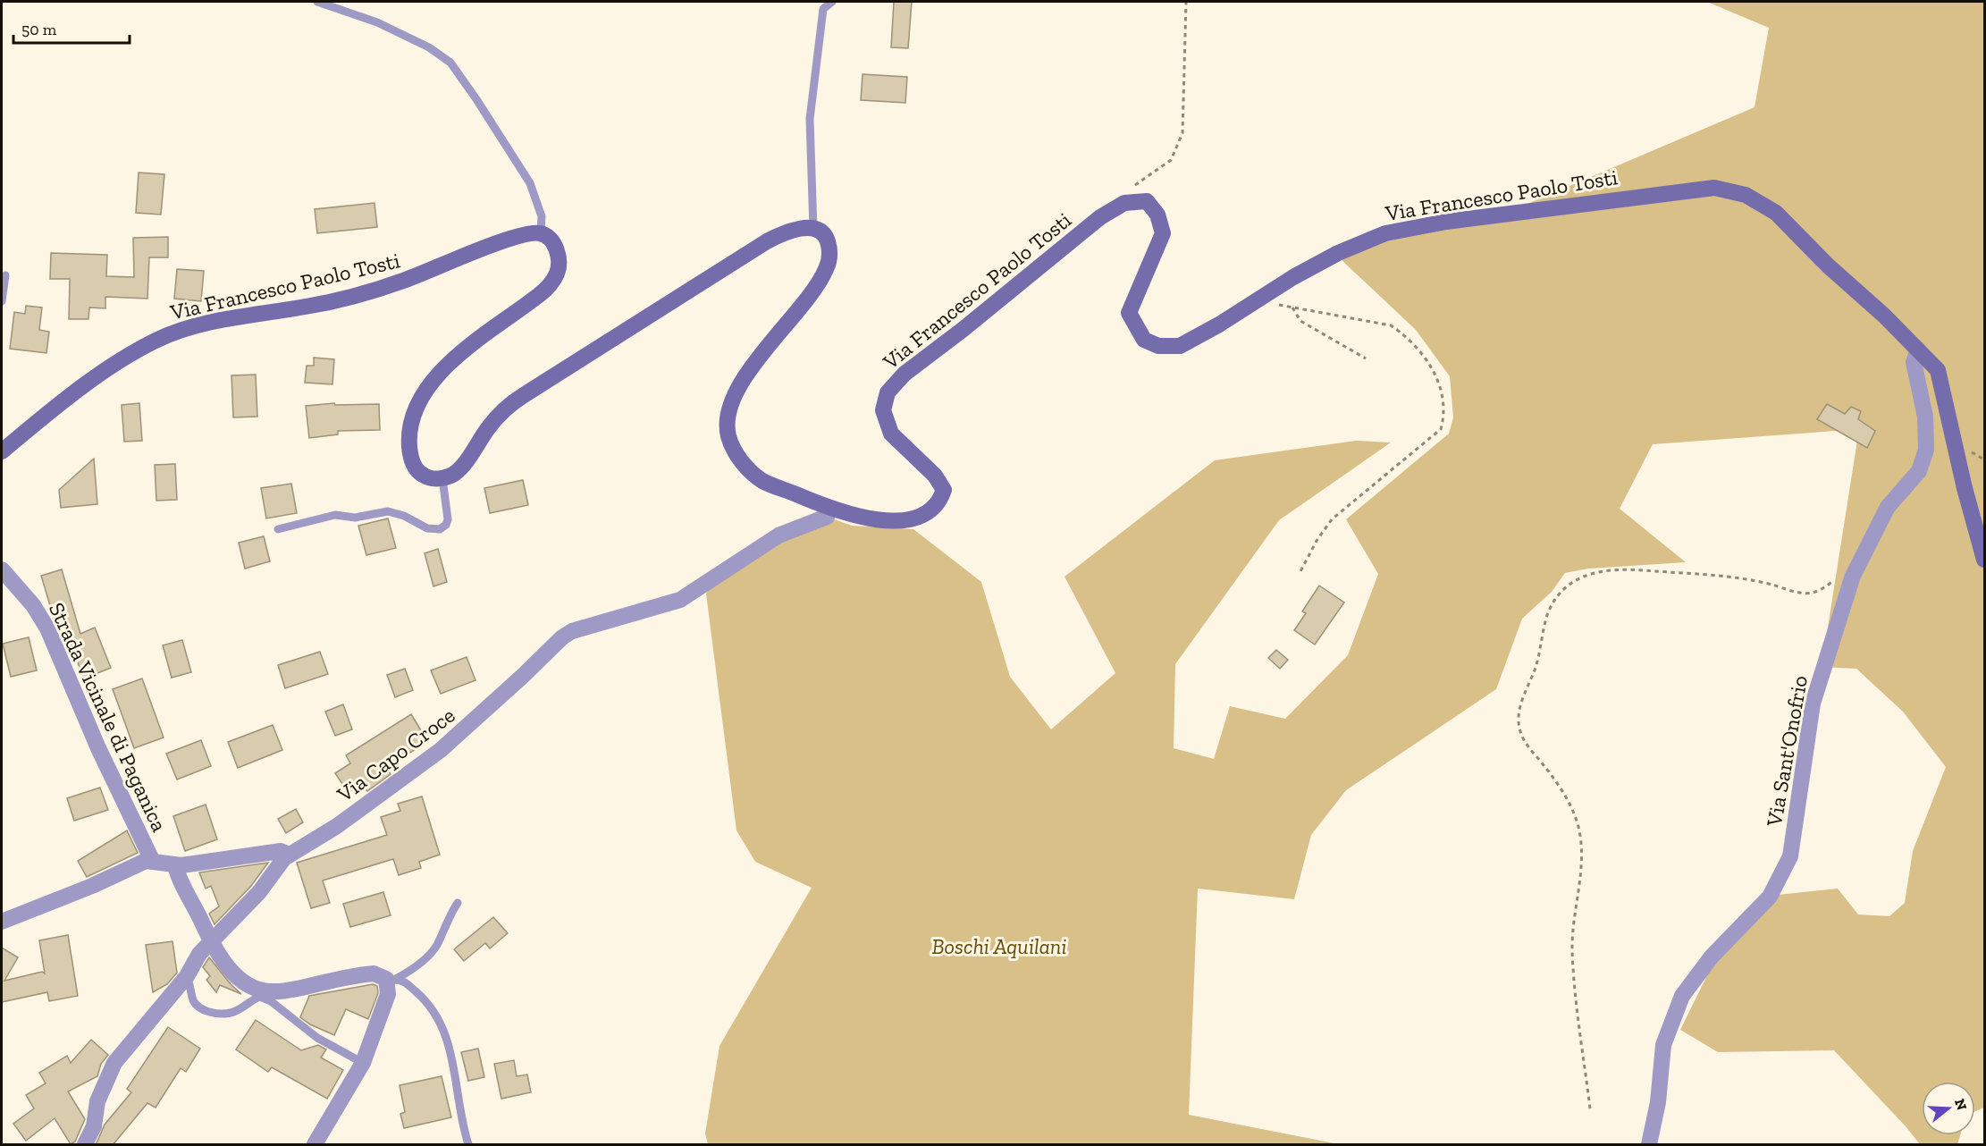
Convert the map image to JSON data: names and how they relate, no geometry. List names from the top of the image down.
{
  "streets": {
    "main road": ["Via Francesco Paolo Tosti"],
    "street": ["Strada Vicinale di Paganica", "Via Sant'Onofrio", "Via Capo Croce"]
  },
  "crossings": [
    ["Via Francesco Paolo Tosti", "Via Sant'Onofrio"],
    ["Via Francesco Paolo Tosti", "Via Capo Croce"]
  ],
  "parks": ["Boschi Aquilani"],
  "scale_bar": "50 m",
  "north": "right"
}
